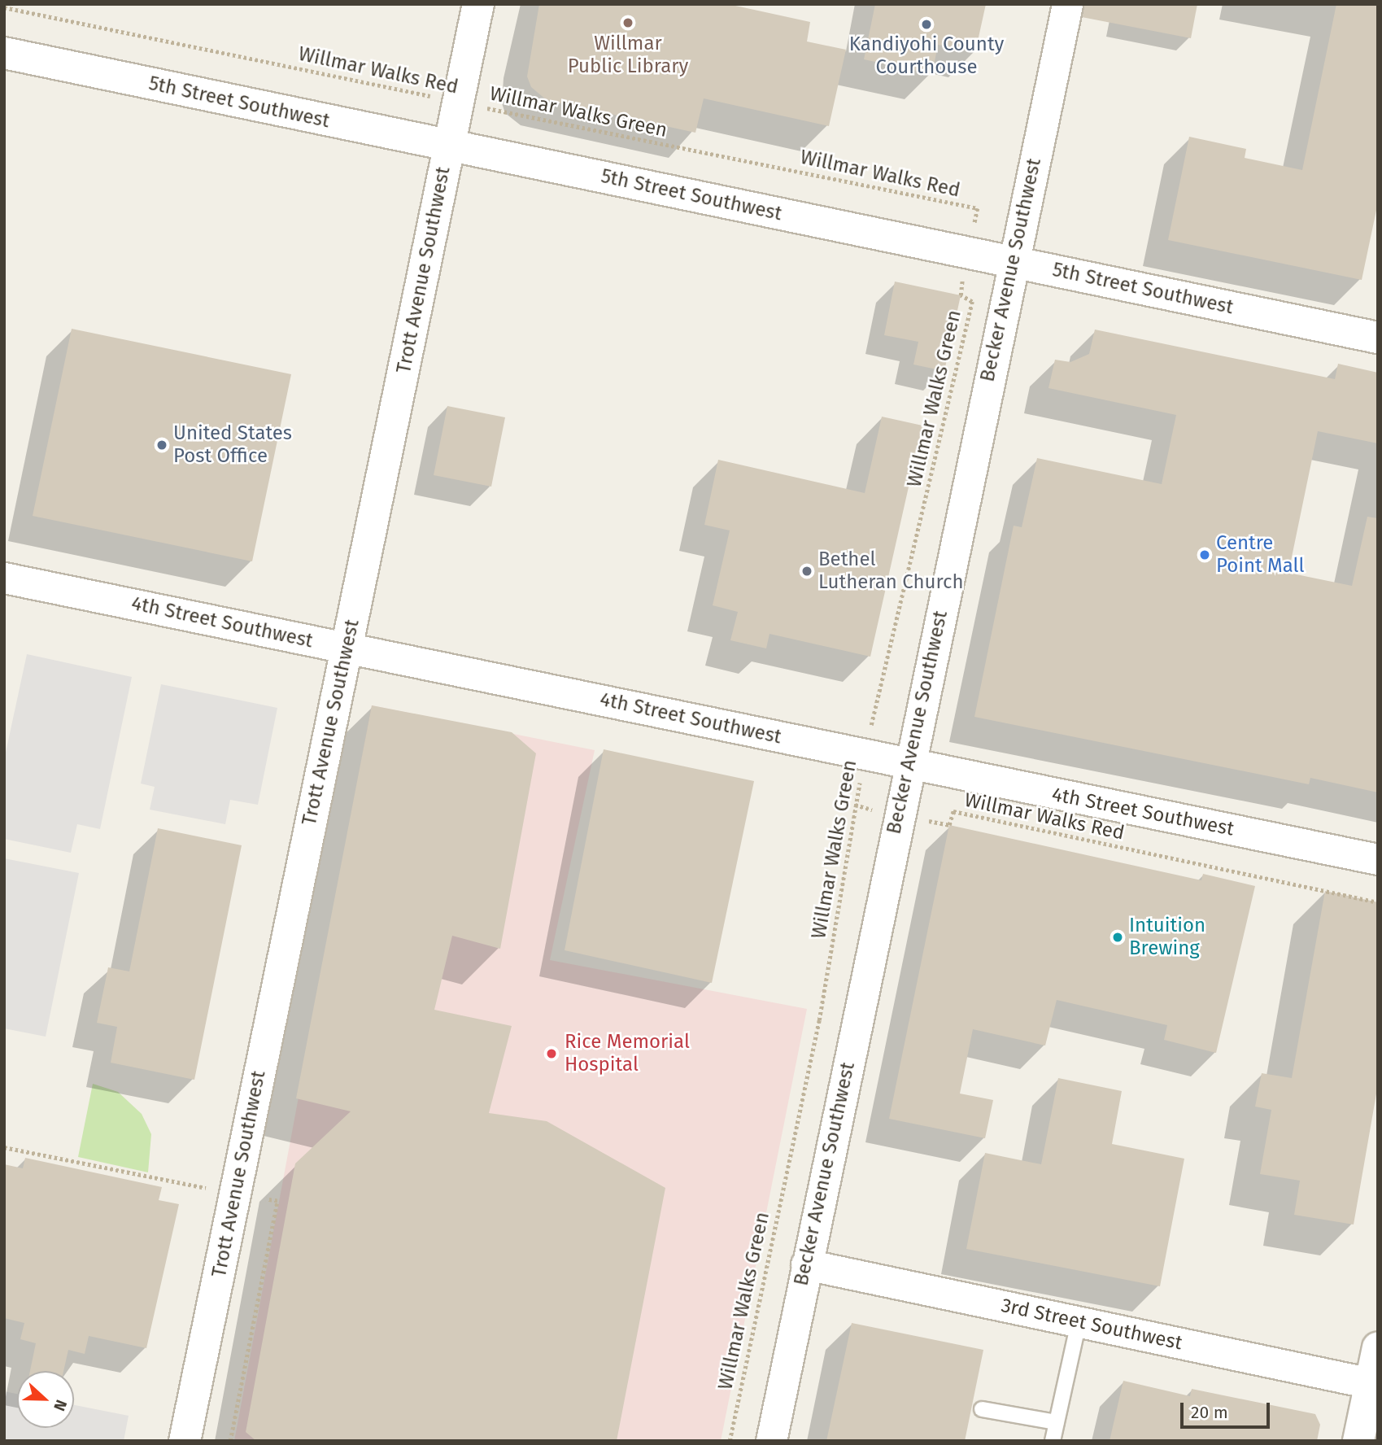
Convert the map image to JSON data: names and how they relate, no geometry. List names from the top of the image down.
{
  "streets": {
    "street": [
      "5th Street Southwest",
      "Trott Avenue Southwest",
      "Becker Avenue Southwest",
      "4th Street Southwest",
      "3rd Street Southwest"
    ],
    "path": ["Willmar Walks Red", "Willmar Walks Green"]
  },
  "crossings": [
    ["Willmar Walks Red", "Willmar Walks Green"],
    ["Willmar Walks Red", "Becker Avenue Southwest"],
    ["5th Street Southwest", "Trott Avenue Southwest"],
    ["5th Street Southwest", "Becker Avenue Southwest"],
    ["Trott Avenue Southwest", "4th Street Southwest"],
    ["Becker Avenue Southwest", "4th Street Southwest"],
    ["Becker Avenue Southwest", "3rd Street Southwest"]
  ],
  "places": [
    "Willmar Public Library",
    "Kandiyohi County Courthouse",
    "United States Post Office",
    "Centre Point Mall",
    "Bethel Lutheran Church",
    "Intuition Brewing",
    "Rice Memorial Hospital"
  ],
  "scale_bar": "20 m",
  "north": "right"
}
